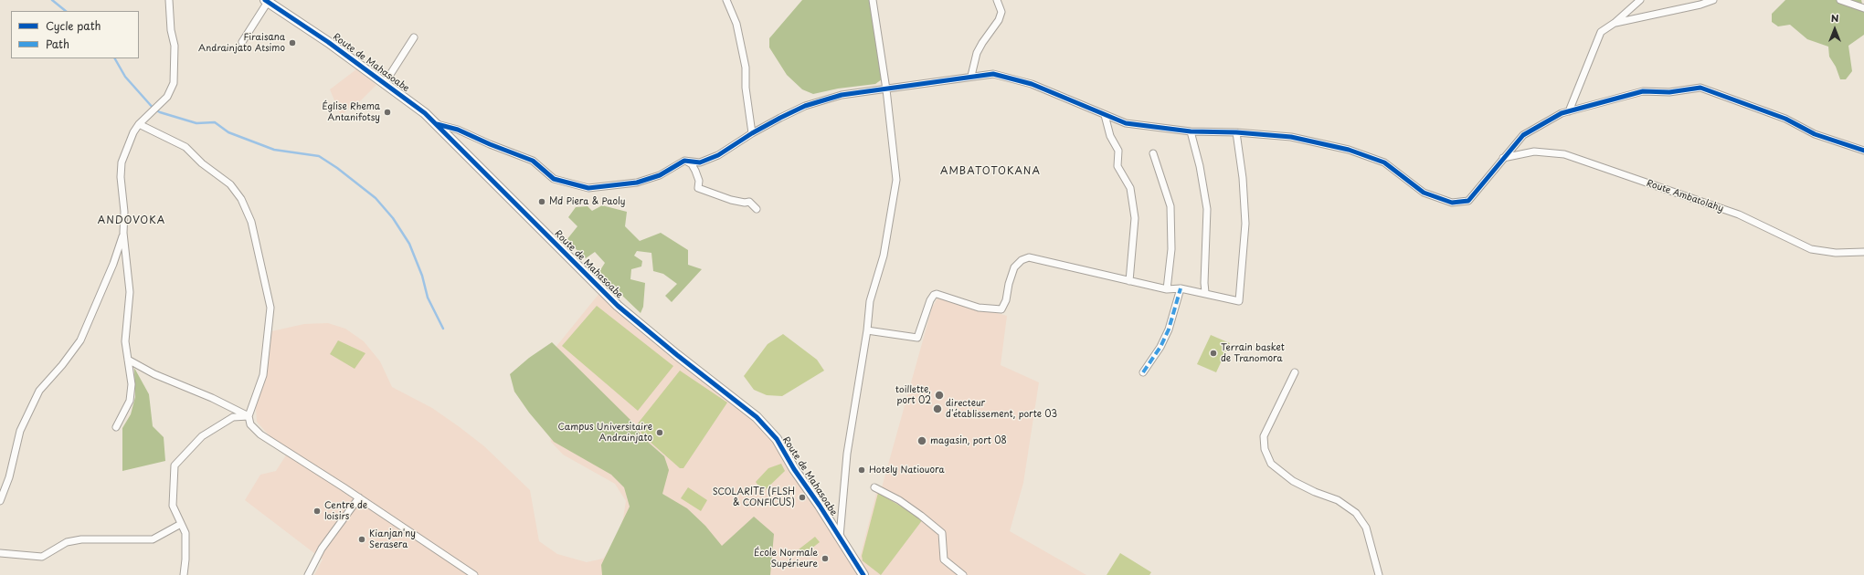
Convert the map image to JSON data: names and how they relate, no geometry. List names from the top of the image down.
{
  "streets": {
    "street": ["Route de Mahasoabe", "Route Ambatolahy"]
  },
  "districts": ["AMBATOTOKANA", "ANDOVOKA"],
  "places": [
    "Firaisana Andrainjato Atsimo",
    "Église Rhema Antanifotsy",
    "Md Piera & Paoly",
    "Terrain basket de Tranomora",
    "toillette, port 02",
    "directeur d'établissement, porte 03",
    "Campus Universitaire Andrainjato",
    "magasin, port 08",
    "Hotely Natiouora",
    "SCOLARITE (FLSH & CONFICUS)",
    "Centre de loisirs",
    "Kianjan'ny Serasera",
    "École Normale Supérieure"
  ],
  "legend": ["Cycle path", "Path"],
  "north": "top"
}
